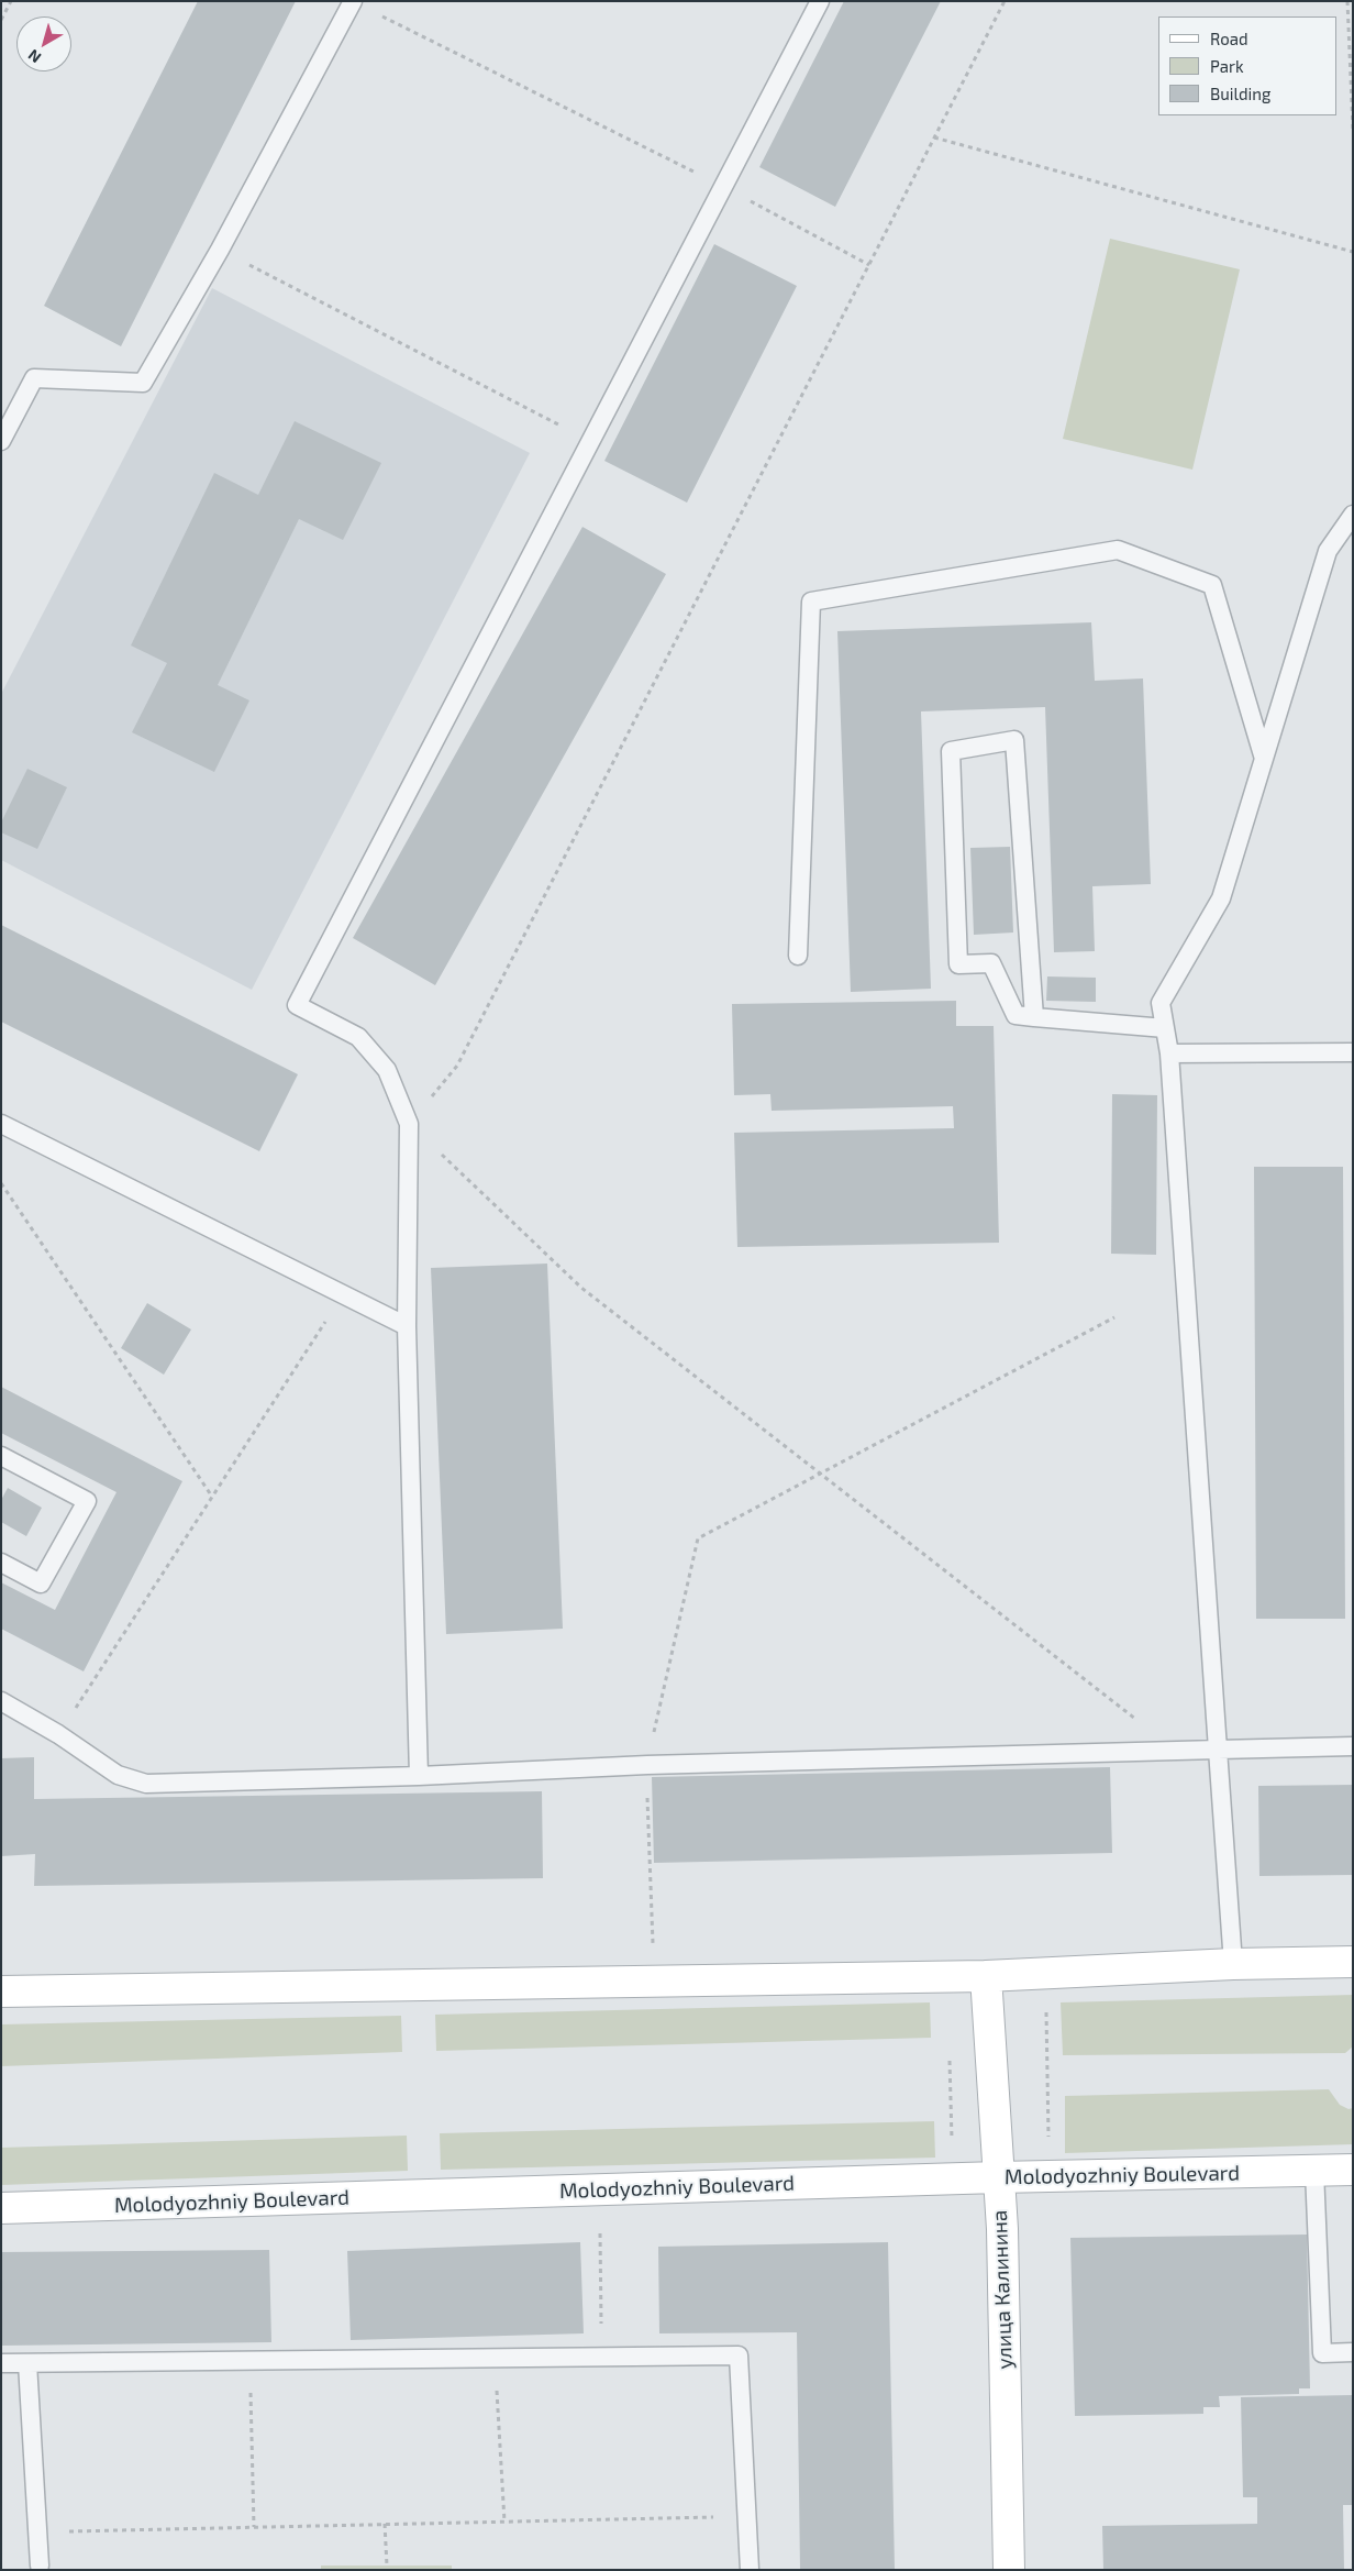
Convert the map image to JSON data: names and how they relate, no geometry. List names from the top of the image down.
{
  "streets": {
    "main road": ["Molodyozhniy Boulevard", "улица Калинина"]
  },
  "crossings": [
    ["Molodyozhniy Boulevard", "улица Калинина"]
  ],
  "legend": ["Road", "Park", "Building"],
  "north": "bottom left"
}
